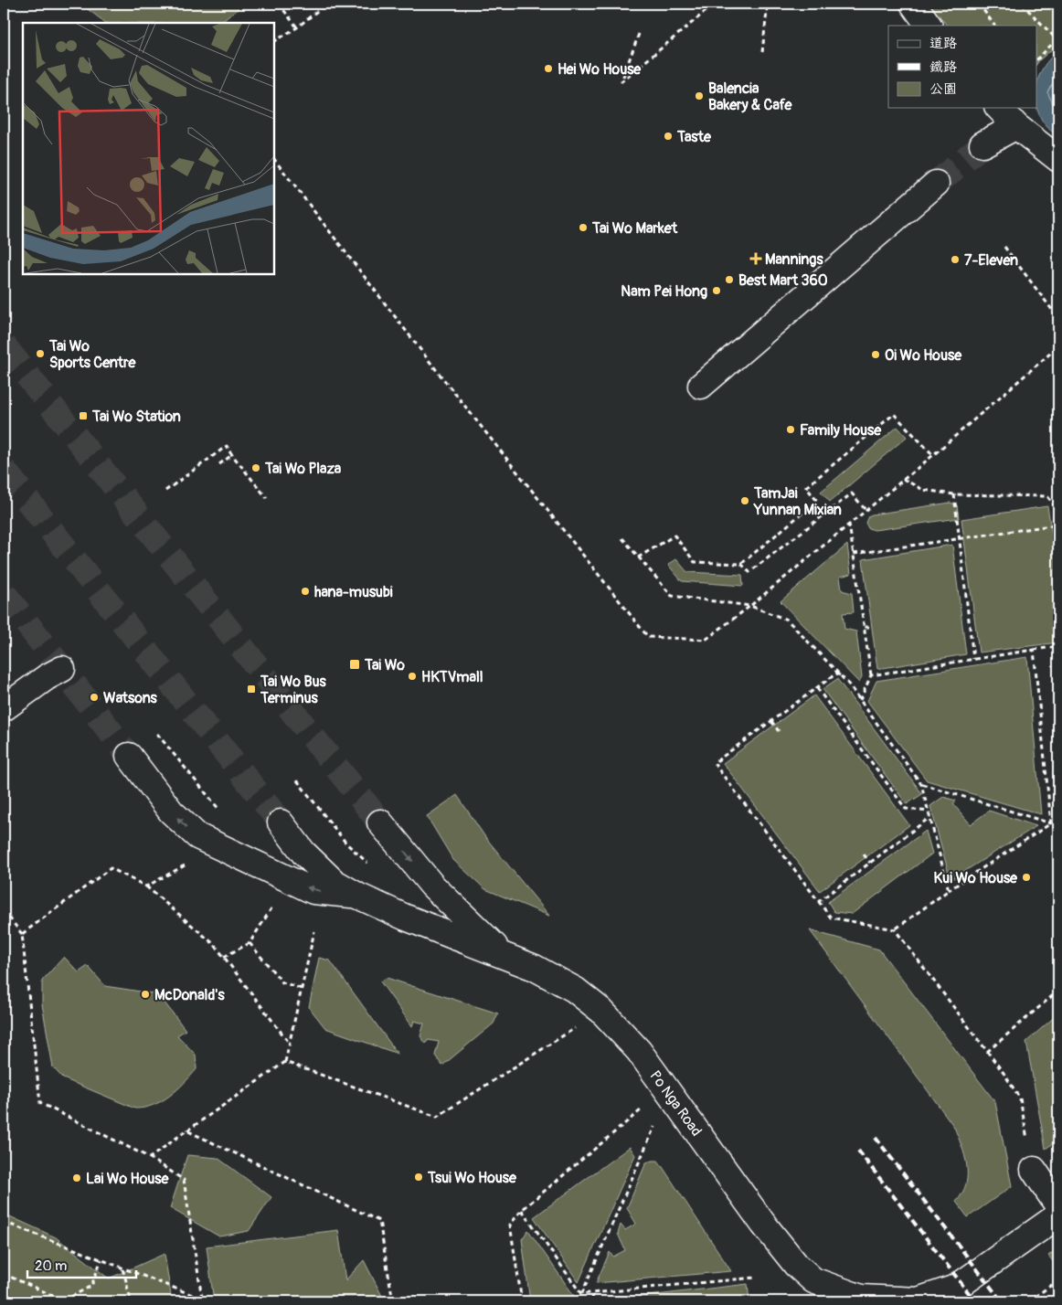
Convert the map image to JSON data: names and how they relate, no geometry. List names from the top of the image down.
{
  "streets": {
    "street": ["Po Nga Road"]
  },
  "places": {
    "other": [
      "Hei Wo House",
      "Balencia Bakery & Cafe",
      "Taste",
      "Tai Wo Market",
      "7-Eleven",
      "Best Mart 360",
      "Nam Pei Hong",
      "Tai Wo Sports Centre",
      "Oi Wo House",
      "Family House",
      "Tai Wo Plaza",
      "TamJai Yunnan Mixian",
      "hana-musubi",
      "HKTVmall",
      "Watsons",
      "Kui Wo House",
      "McDonald's",
      "Tsui Wo House",
      "Lai Wo House"
    ],
    "health": ["Mannings"],
    "transit": ["Tai Wo Station", "Tai Wo", "Tai Wo Bus Terminus"]
  },
  "legend": ["道路", "鐵路", "公園"],
  "scale_bar": "20 m"
}
